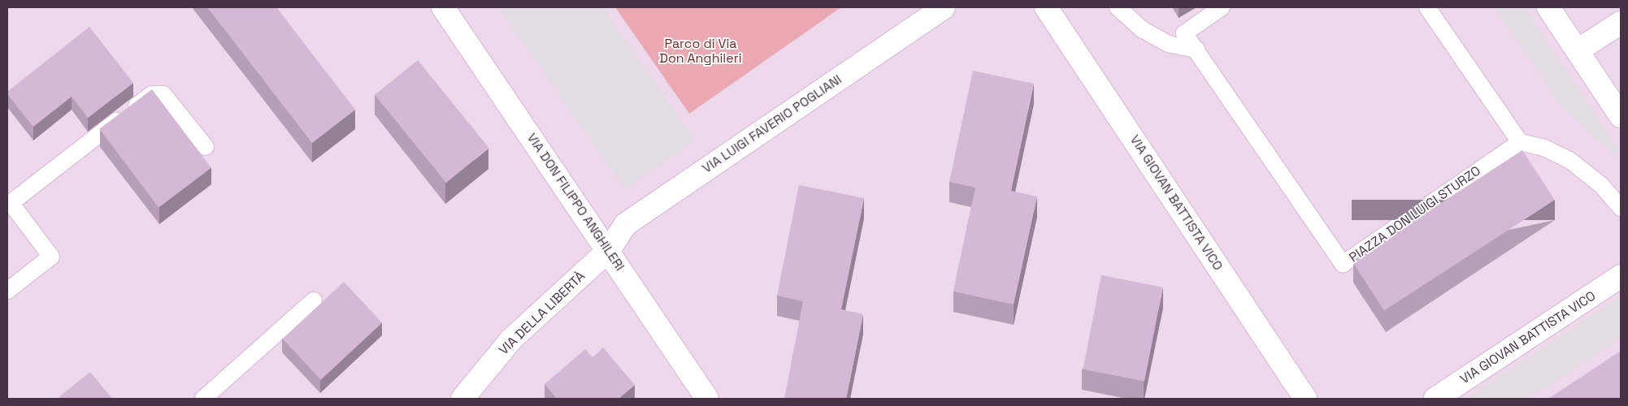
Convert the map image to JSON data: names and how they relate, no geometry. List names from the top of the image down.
{
  "streets": {
    "street": [
      "VIA LUIGI FAVERIO POGLIANI",
      "VIA DON FILIPPO ANGHILERI",
      "VIA GIOVAN BATTISTA VICO",
      "VIA DELLA LIBERTÀ"
    ],
    "lane": ["PIAZZA DON LUIGI STURZO"]
  },
  "crossings": [
    ["VIA LUIGI FAVERIO POGLIANI", "VIA DON FILIPPO ANGHILERI"],
    ["VIA LUIGI FAVERIO POGLIANI", "VIA DELLA LIBERTÀ"],
    ["VIA DON FILIPPO ANGHILERI", "VIA DELLA LIBERTÀ"]
  ],
  "parks": ["Parco di Via Don Anghileri"]
}
